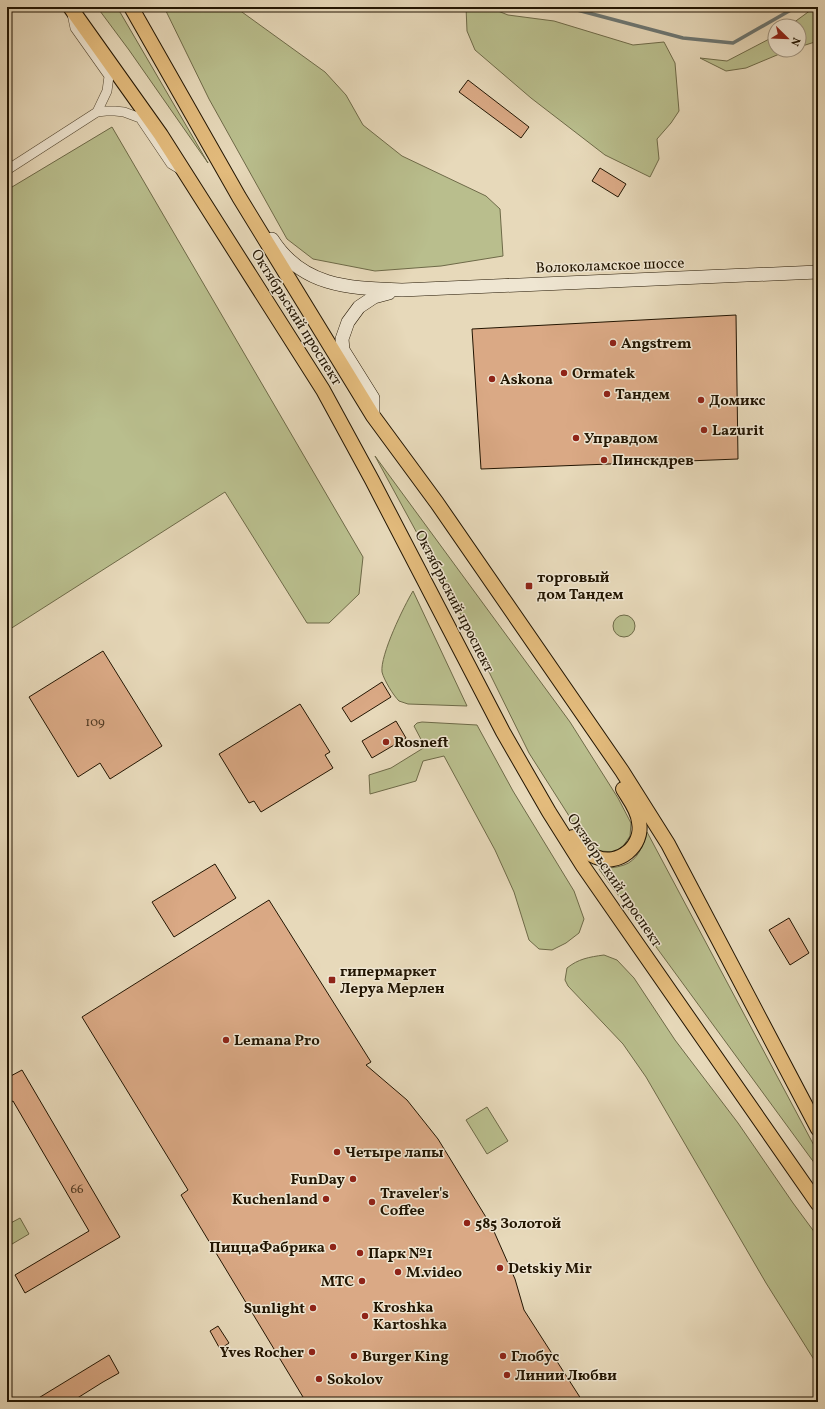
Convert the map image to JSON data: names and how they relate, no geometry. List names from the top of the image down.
{
  "streets": {
    "main road": ["Волоколамское шоссе", "Октябрьский проспект"]
  },
  "crossings": [
    ["Волоколамское шоссе", "Октябрьский проспект"]
  ],
  "places": {
    "other": [
      "Angstrem",
      "Ormatek",
      "Askona",
      "Тандем",
      "Домикс",
      "Lazurit",
      "Управдом",
      "Пинскдрев",
      "Rosneft",
      "Lemana Pro",
      "Четыре лапы",
      "FunDay",
      "Kuchenland",
      "Traveler's Coffee",
      "585 Золотой",
      "ПиццаФабрика",
      "Парк №1",
      "Detskiy Mir",
      "M.video",
      "МТС",
      "Sunlight",
      "Kroshka Kartoshka",
      "Yves Rocher",
      "Burger King",
      "Глобус",
      "Линии Любви",
      "Sokolov"
    ],
    "transit": ["торговый дом Тандем", "гипермаркет Леруа Мерлен"]
  },
  "house_numbers": ["109", "66"],
  "north": "bottom right"
}
